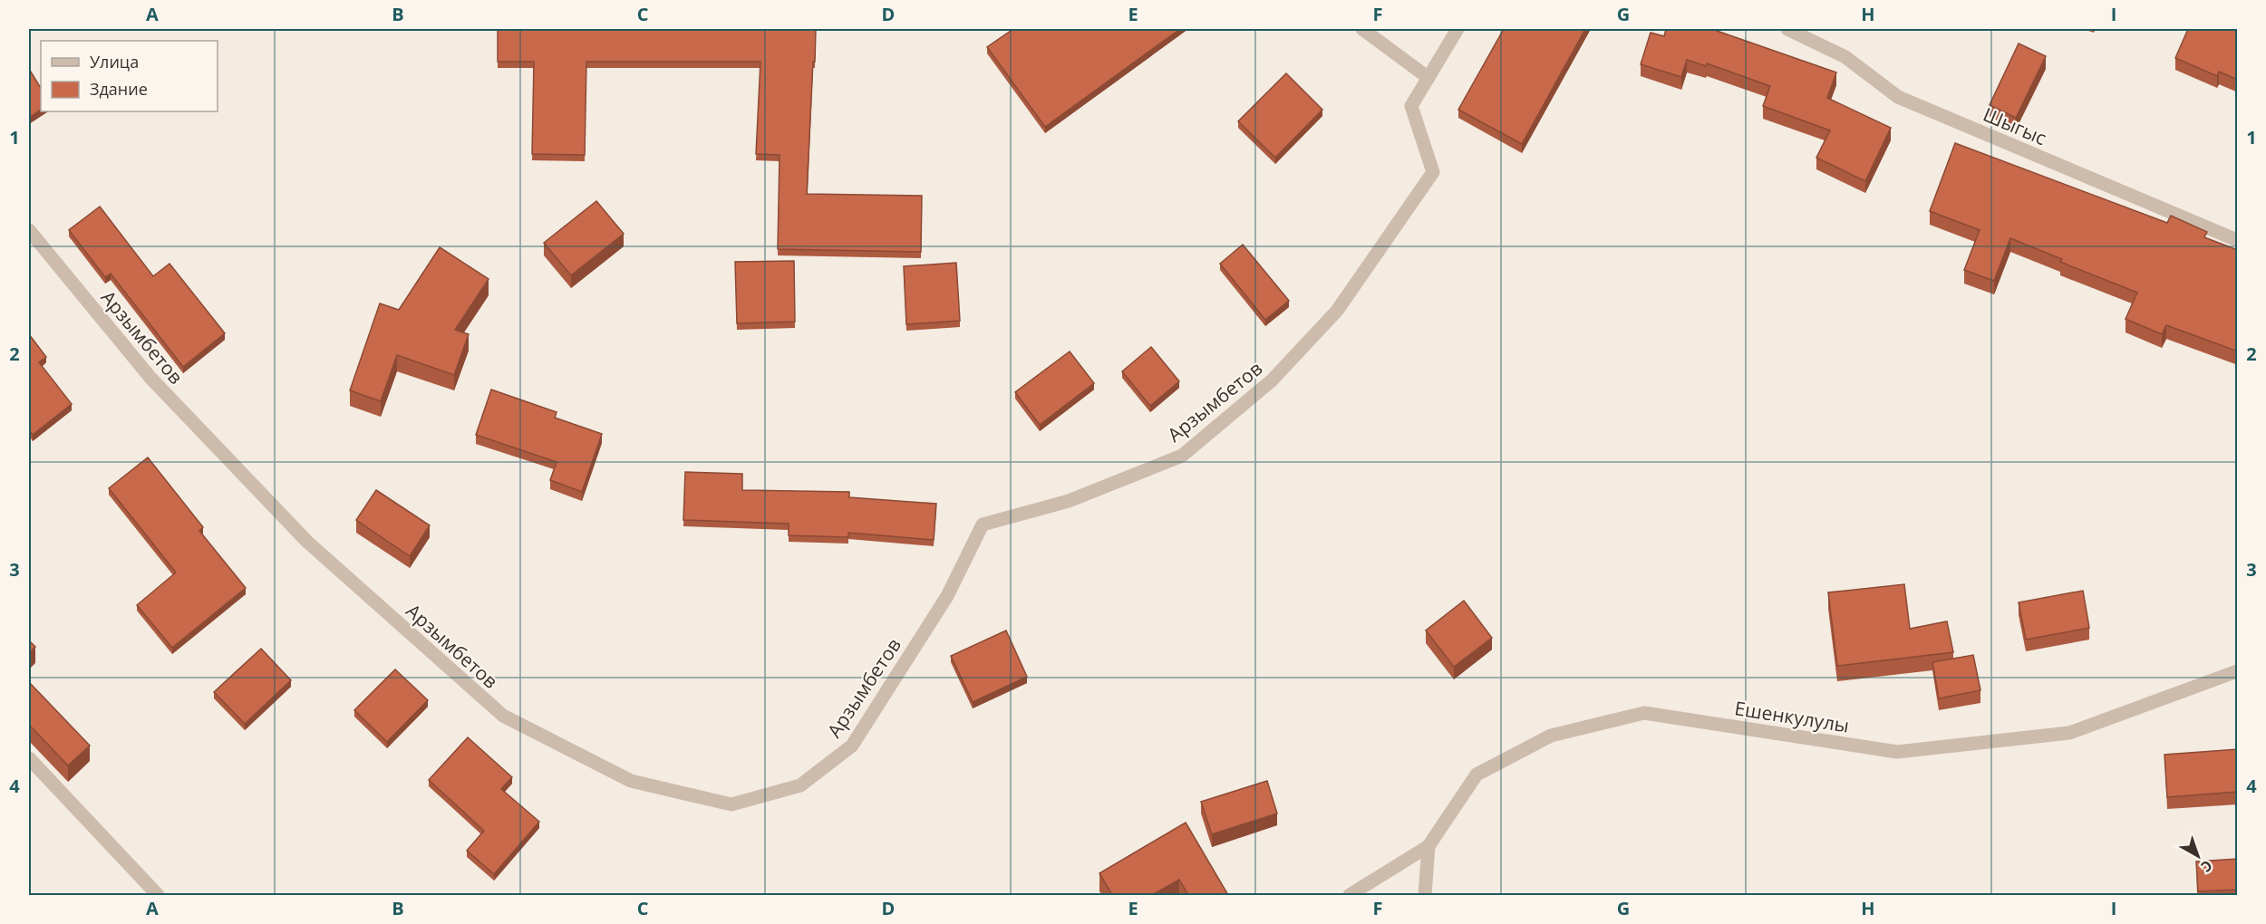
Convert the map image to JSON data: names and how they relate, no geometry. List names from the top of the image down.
{
  "streets": {
    "street": ["Шыгыс", "Арзымбетов", "Ешенкулулы"]
  },
  "legend": ["Улица", "Здание"],
  "north": "bottom right",
  "grid": {
    "columns": [
      "A",
      "B",
      "C",
      "D",
      "E",
      "F",
      "G",
      "H",
      "I"
    ],
    "rows": [
      "1",
      "2",
      "3",
      "4"
    ]
  }
}
